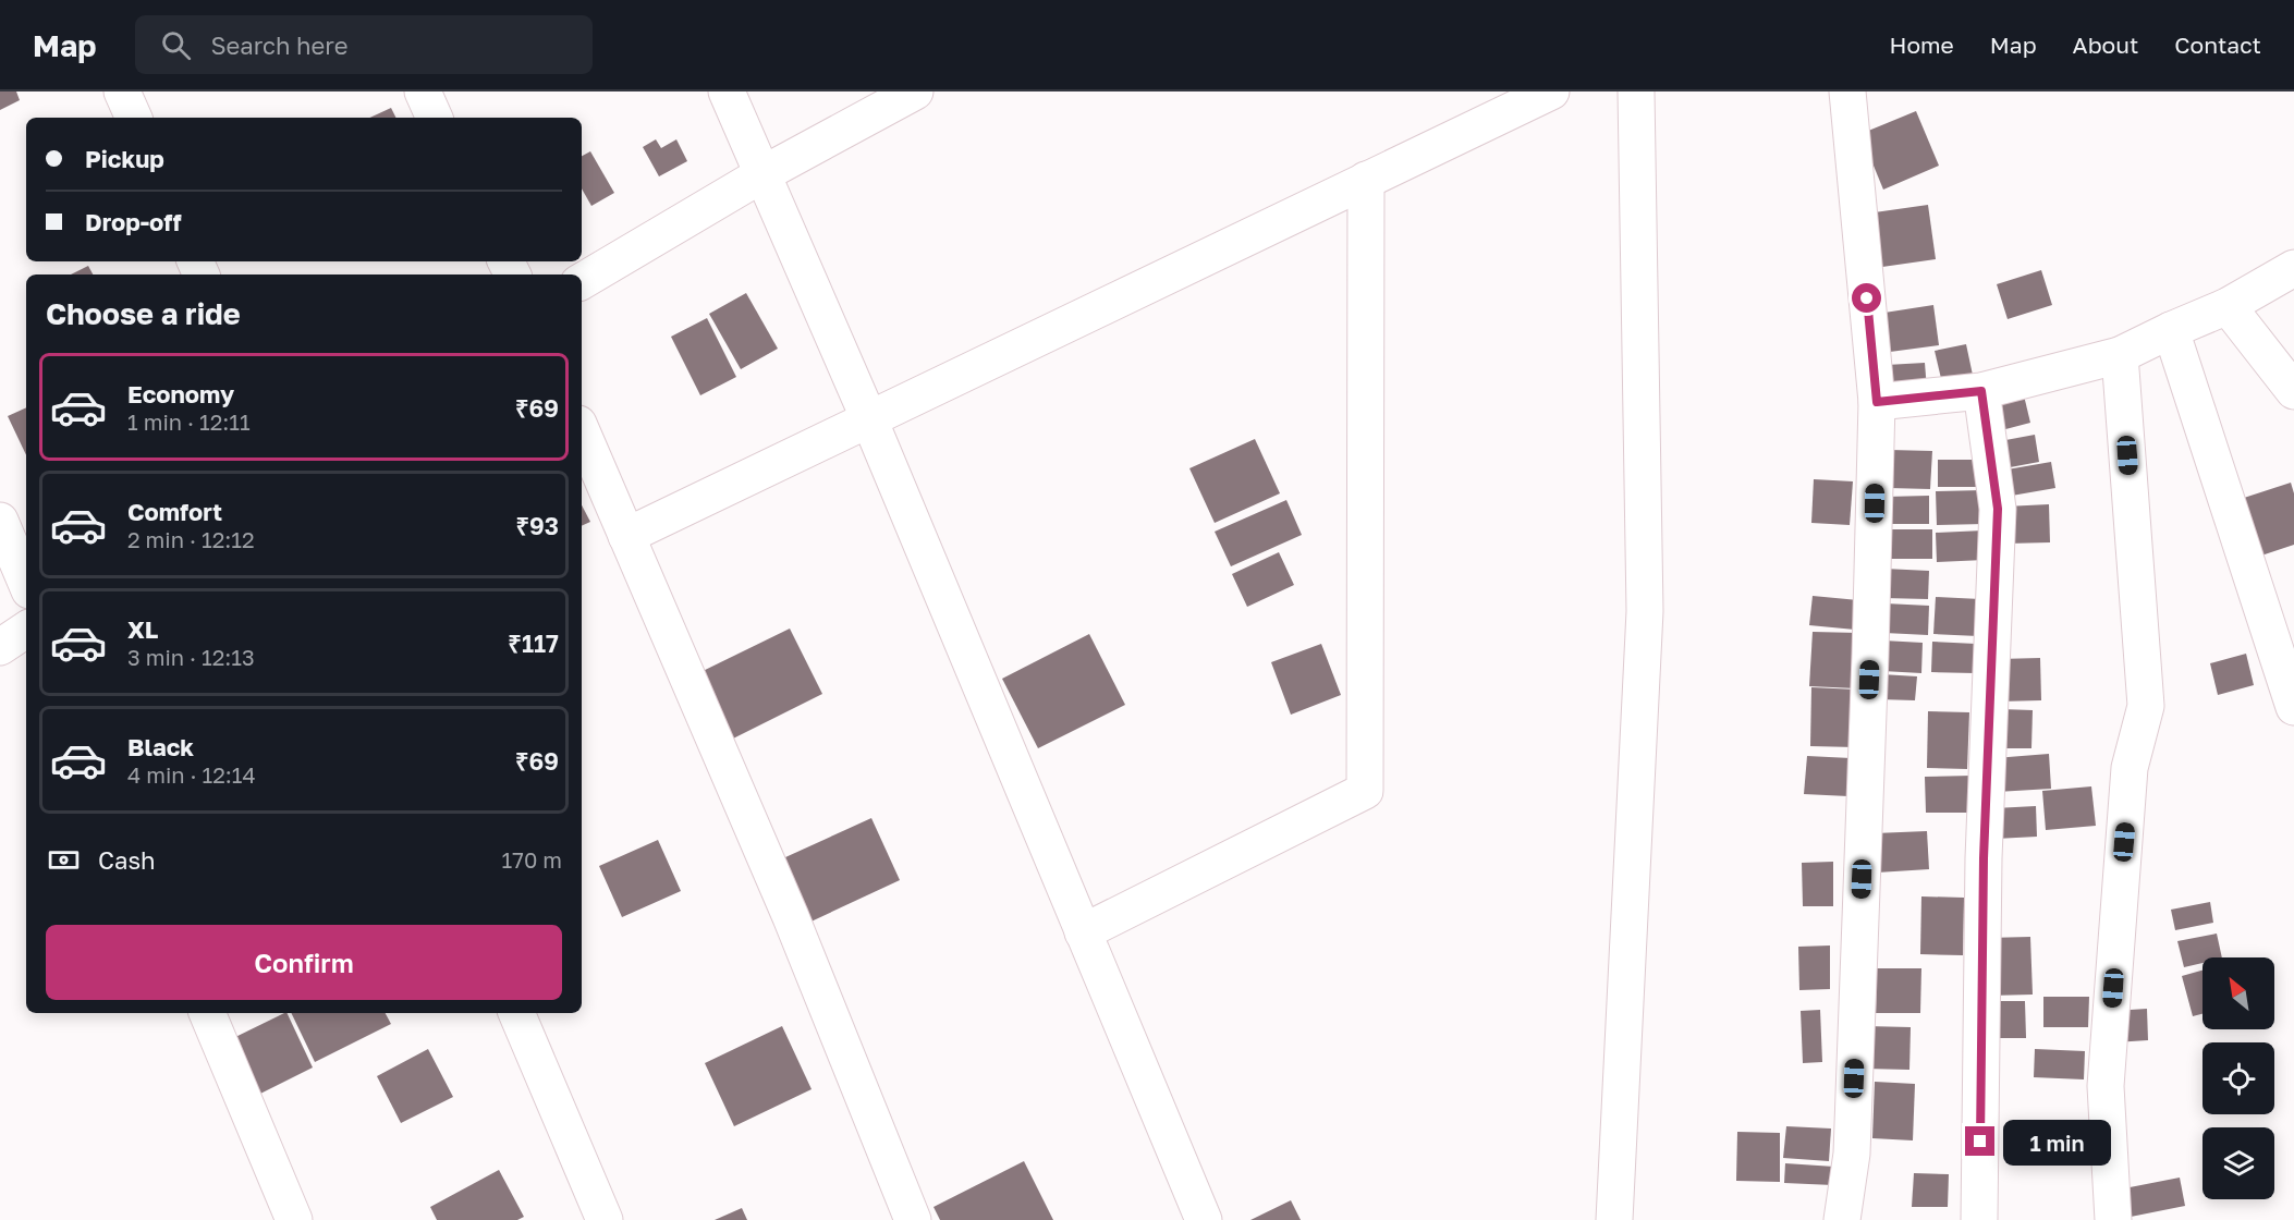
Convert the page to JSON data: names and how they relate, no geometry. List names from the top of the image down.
{
  "north": "top left",
  "page": {
    "header": "Map",
    "search": "Search here",
    "nav": [
      "Home",
      "Map",
      "About",
      "Contact"
    ],
    "banner": ["Pickup", "Drop-off"],
    "heading": "Choose a ride",
    "list": [
      {
        "name": "Economy",
        "note": "1 min · 12:11",
        "value": "₹69"
      },
      {
        "name": "Comfort",
        "note": "2 min · 12:12",
        "value": "₹93"
      },
      {
        "name": "XL",
        "note": "3 min · 12:13",
        "value": "₹117"
      },
      {
        "name": "Black",
        "note": "4 min · 12:14",
        "value": "₹69"
      }
    ],
    "pay": ["Cash", "170 m"],
    "buttons": "Confirm",
    "bubble": "1 min"
  }
}
